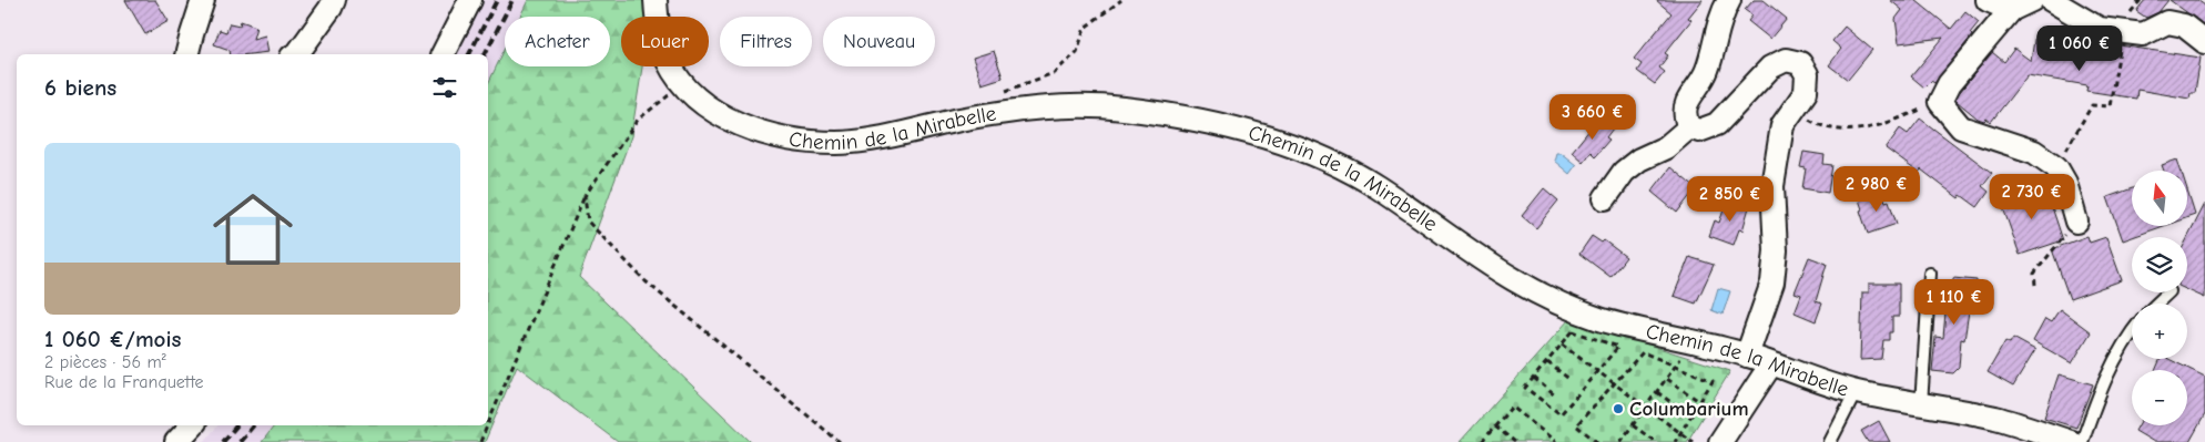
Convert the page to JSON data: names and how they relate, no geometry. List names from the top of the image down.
{
  "streets": {
    "street": ["Chemin de la Mirabelle"]
  },
  "places": ["Columbarium"],
  "north": "top",
  "page": {
    "chip": [
      "Acheter",
      "Louer",
      "Filtres",
      "Nouveau"
    ],
    "price": [
      "1 060 €",
      "3 660 €",
      "2 980 €",
      "2 730 €",
      "2 850 €",
      "1 110 €"
    ],
    "heading": "6 biens",
    "list": [
      {
        "name": "1 060 €/mois",
        "note": "2 pièces · 56 m² · Rue de la Franquette"
      }
    ],
    "map_buttons": ["+", "−"]
  }
}
